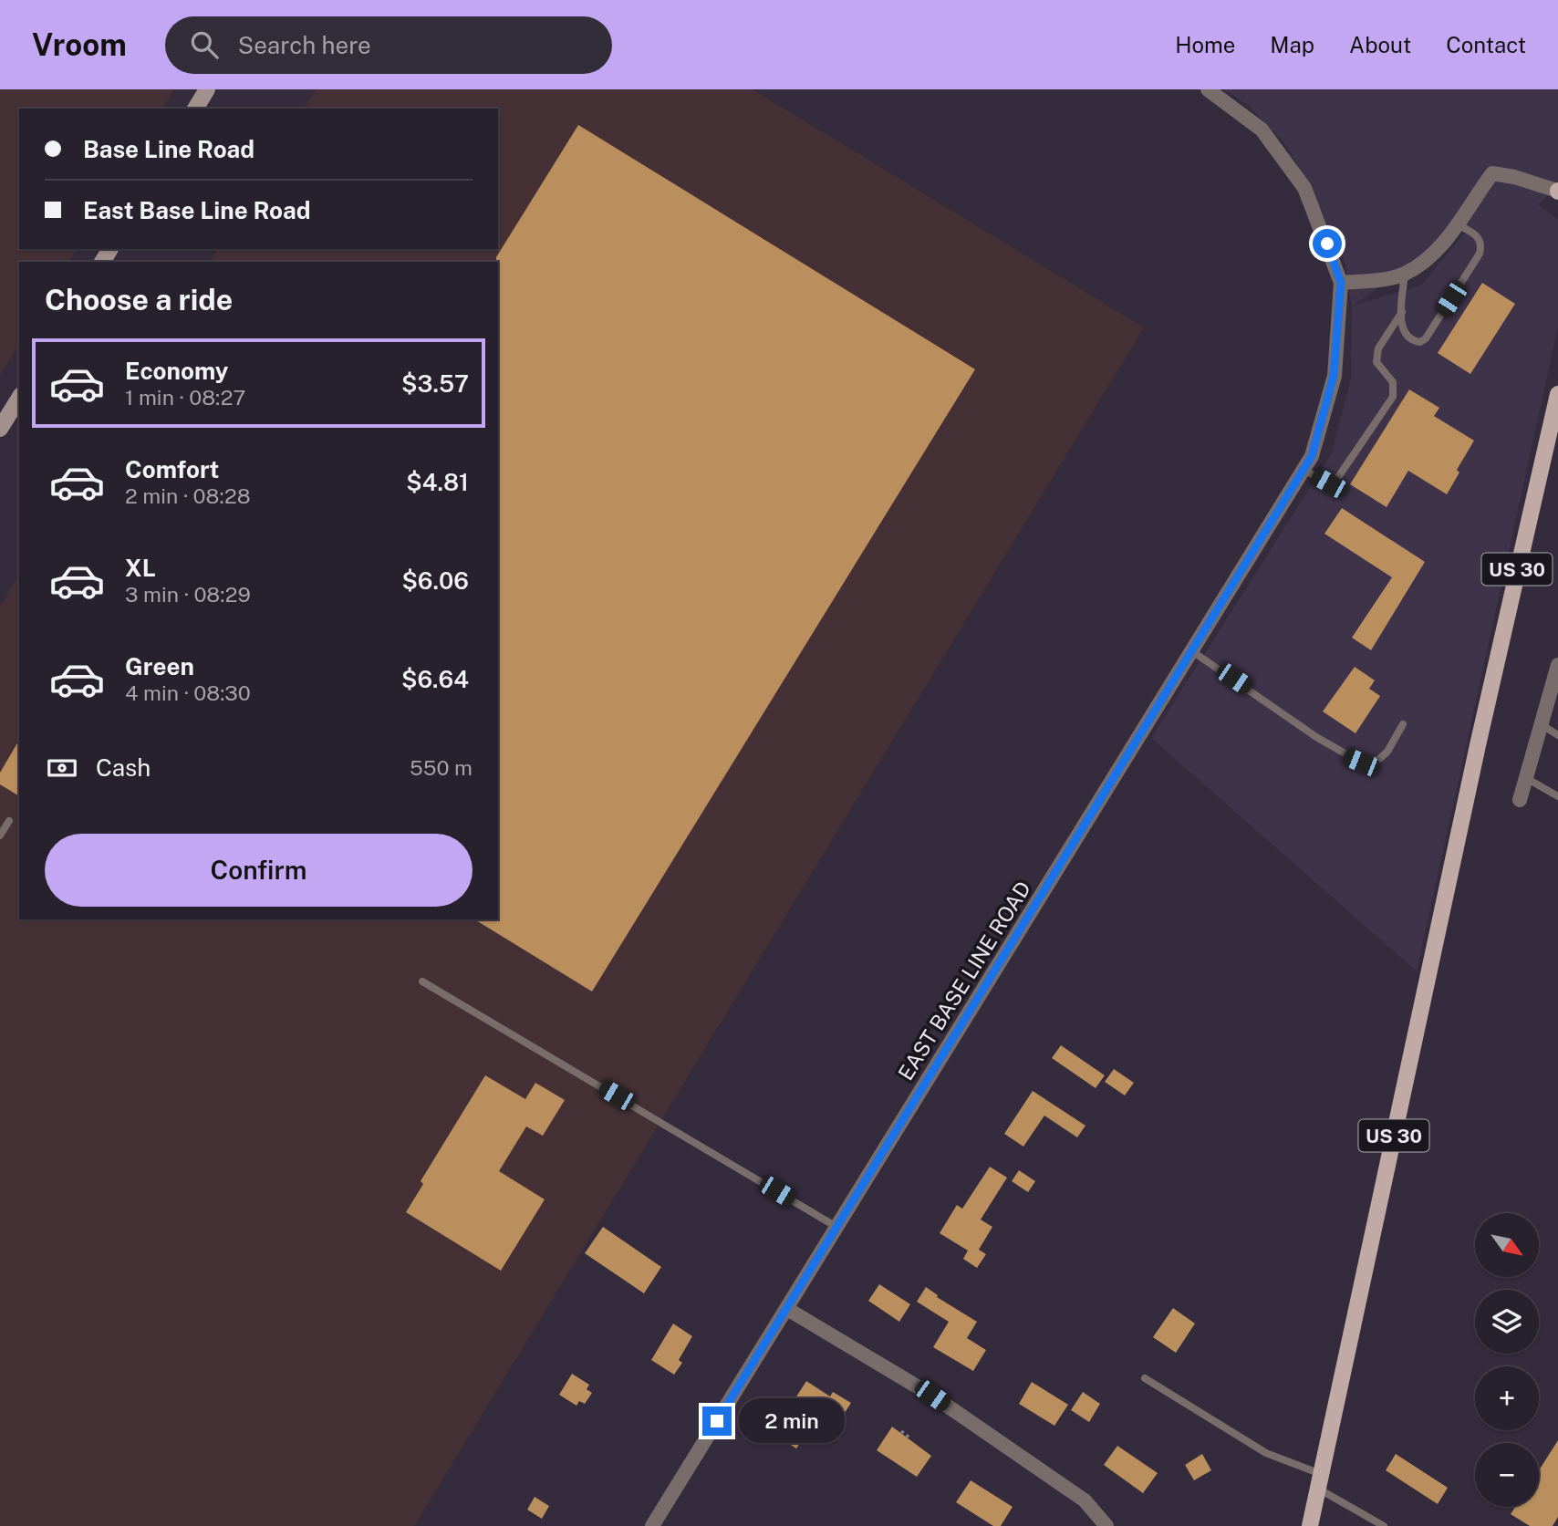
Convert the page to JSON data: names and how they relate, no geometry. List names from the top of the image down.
{
  "streets": {
    "main road": ["US 30"],
    "street": ["EAST BASE LINE ROAD"]
  },
  "north": "bottom right",
  "page": {
    "header": "Vroom",
    "search": "Search here",
    "nav": [
      "Home",
      "Map",
      "About",
      "Contact"
    ],
    "banner": ["Base Line Road", "East Base Line Road"],
    "heading": "Choose a ride",
    "list": [
      {
        "name": "Economy",
        "note": "1 min · 08:27",
        "value": "$3.57"
      },
      {
        "name": "Comfort",
        "note": "2 min · 08:28",
        "value": "$4.81"
      },
      {
        "name": "XL",
        "note": "3 min · 08:29",
        "value": "$6.06"
      },
      {
        "name": "Green",
        "note": "4 min · 08:30",
        "value": "$6.64"
      }
    ],
    "pay": ["Cash", "550 m"],
    "buttons": "Confirm",
    "map_buttons": ["+", "−"],
    "bubble": "2 min"
  }
}
